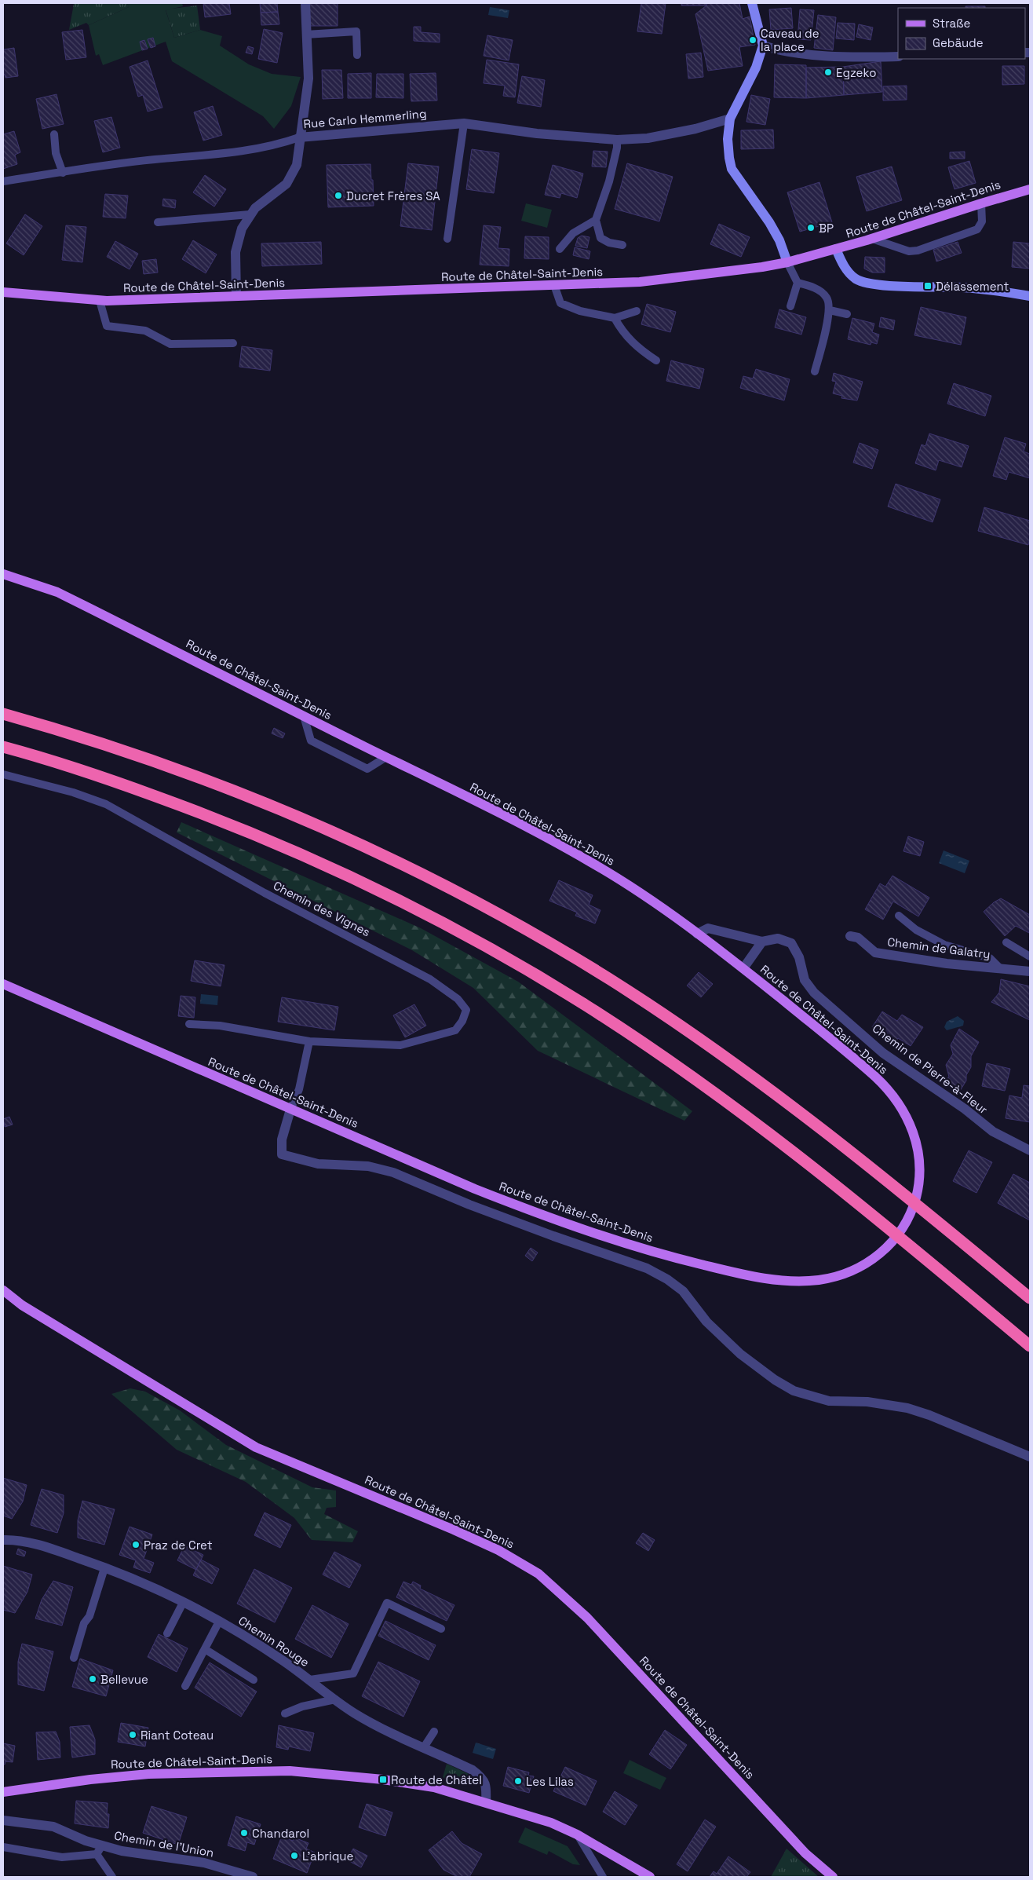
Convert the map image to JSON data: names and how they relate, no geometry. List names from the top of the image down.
{
  "streets": {
    "main road": ["Route de Châtel-Saint-Denis"],
    "street": [
      "Rue Carlo Hemmerling",
      "Chemin de Galatry",
      "Chemin de Pierre-à-Fleur",
      "Chemin Rouge",
      "Chemin de l'Union"
    ],
    "lane": ["Chemin des Vignes"]
  },
  "crossings": [
    ["Route de Châtel-Saint-Denis", "Chemin de Pierre-à-Fleur"],
    ["Route de Châtel-Saint-Denis", "Chemin Rouge"]
  ],
  "places": {
    "other": [
      "Caveau de la place",
      "Egzeko",
      "Ducret Frères SA",
      "BP",
      "Praz de Cret",
      "Bellevue",
      "Riant Coteau",
      "Les Lilas",
      "Chandarol",
      "L'abrique"
    ],
    "transit": ["Délassement", "Route de Châtel"]
  },
  "legend": ["Straße", "Gebäude"]
}
